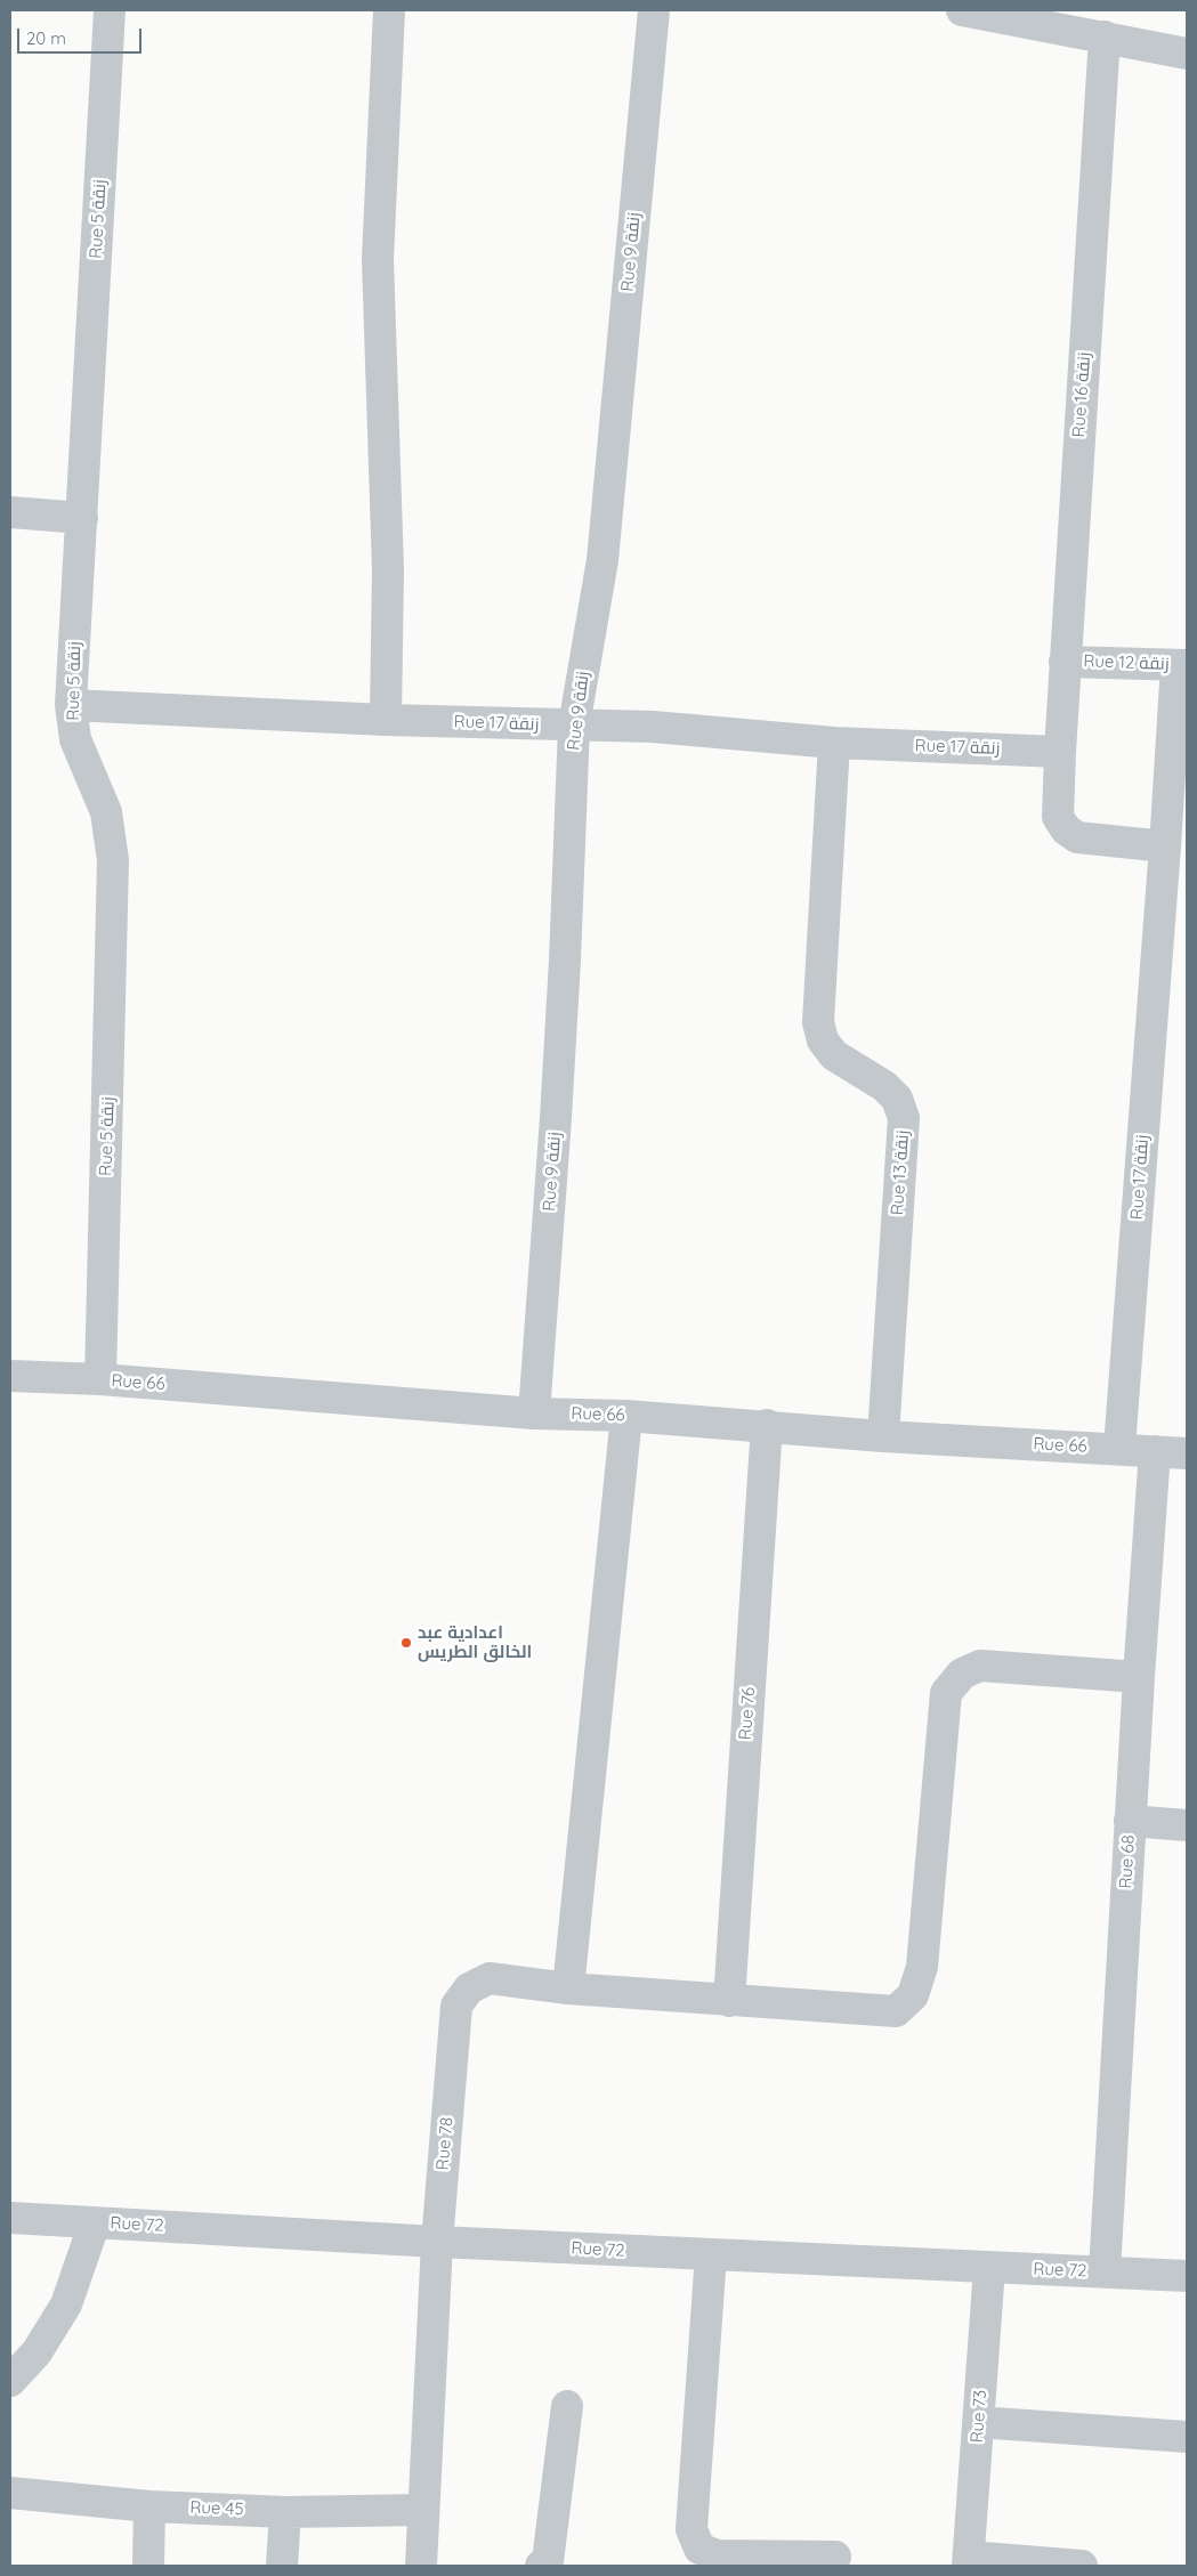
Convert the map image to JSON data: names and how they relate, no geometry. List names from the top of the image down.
{
  "streets": {
    "street": [
      "Rue 5 زنقة",
      "Rue 9 زنقة",
      "Rue 16 زنقة",
      "Rue 12 زنقة",
      "Rue 17 زنقة",
      "Rue 13 زنقة",
      "Rue 66",
      "Rue 76",
      "Rue 68",
      "Rue 78",
      "Rue 72",
      "Rue 73",
      "Rue 45"
    ]
  },
  "crossings": [
    ["Rue 5 زنقة", "Rue 17 زنقة"],
    ["Rue 5 زنقة", "Rue 66"],
    ["Rue 9 زنقة", "Rue 17 زنقة"],
    ["Rue 9 زنقة", "Rue 66"],
    ["Rue 16 زنقة", "Rue 12 زنقة"],
    ["Rue 16 زنقة", "Rue 17 زنقة"],
    ["Rue 12 زنقة", "Rue 17 زنقة"],
    ["Rue 17 زنقة", "Rue 13 زنقة"],
    ["Rue 17 زنقة", "Rue 66"],
    ["Rue 13 زنقة", "Rue 66"],
    ["Rue 66", "Rue 76"],
    ["Rue 66", "Rue 68"],
    ["Rue 76", "Rue 78"],
    ["Rue 68", "Rue 78"],
    ["Rue 68", "Rue 72"],
    ["Rue 78", "Rue 72"],
    ["Rue 78", "Rue 45"],
    ["Rue 72", "Rue 73"]
  ],
  "places": ["اعدادية عبد الخالق الطريس"],
  "scale_bar": "20 m"
}
